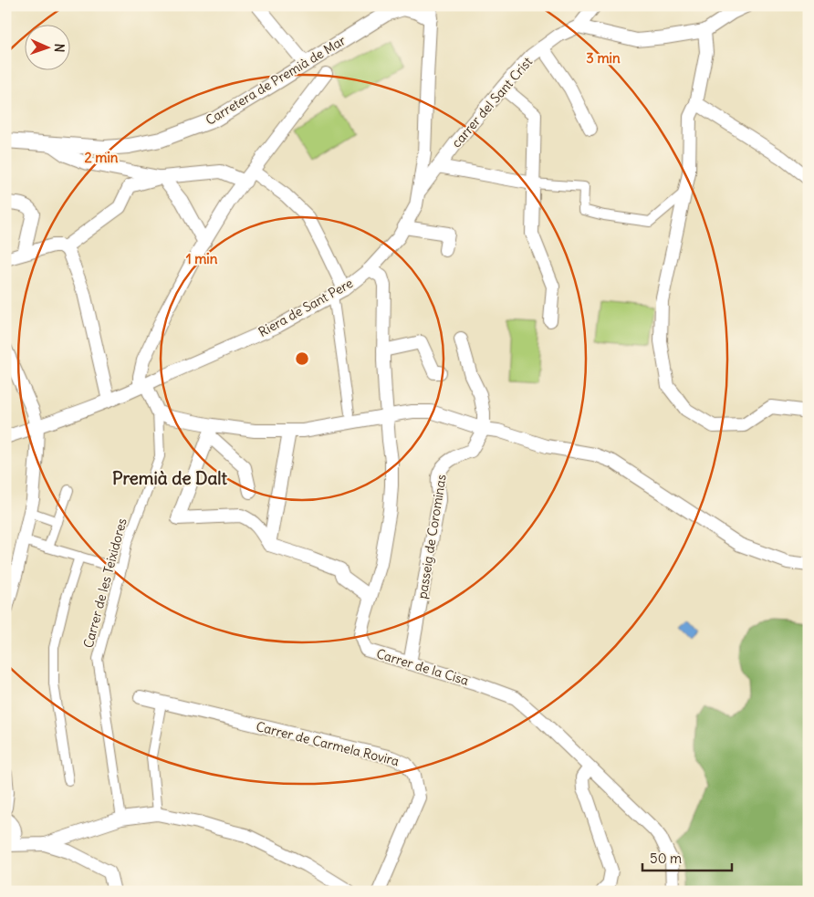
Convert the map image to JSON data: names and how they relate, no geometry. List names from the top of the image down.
{
  "streets": {
    "street": [
      "Carretera de Premià de Mar",
      "carrer del Sant Crist",
      "Riera de Sant Pere",
      "passeig de Corominas",
      "Carrer de les Teixidores",
      "Carrer de la Cisa",
      "Carrer de Carmela Rovira"
    ]
  },
  "crossings": [
    ["Carretera de Premià de Mar", "Riera de Sant Pere"],
    ["carrer del Sant Crist", "Riera de Sant Pere"],
    ["Riera de Sant Pere", "Carrer de la Cisa"],
    ["passeig de Corominas", "Carrer de la Cisa"]
  ],
  "districts": ["Premià de Dalt"],
  "scale_bar": "50 m",
  "north": "right",
  "rings": ["3 min", "2 min", "1 min"]
}
